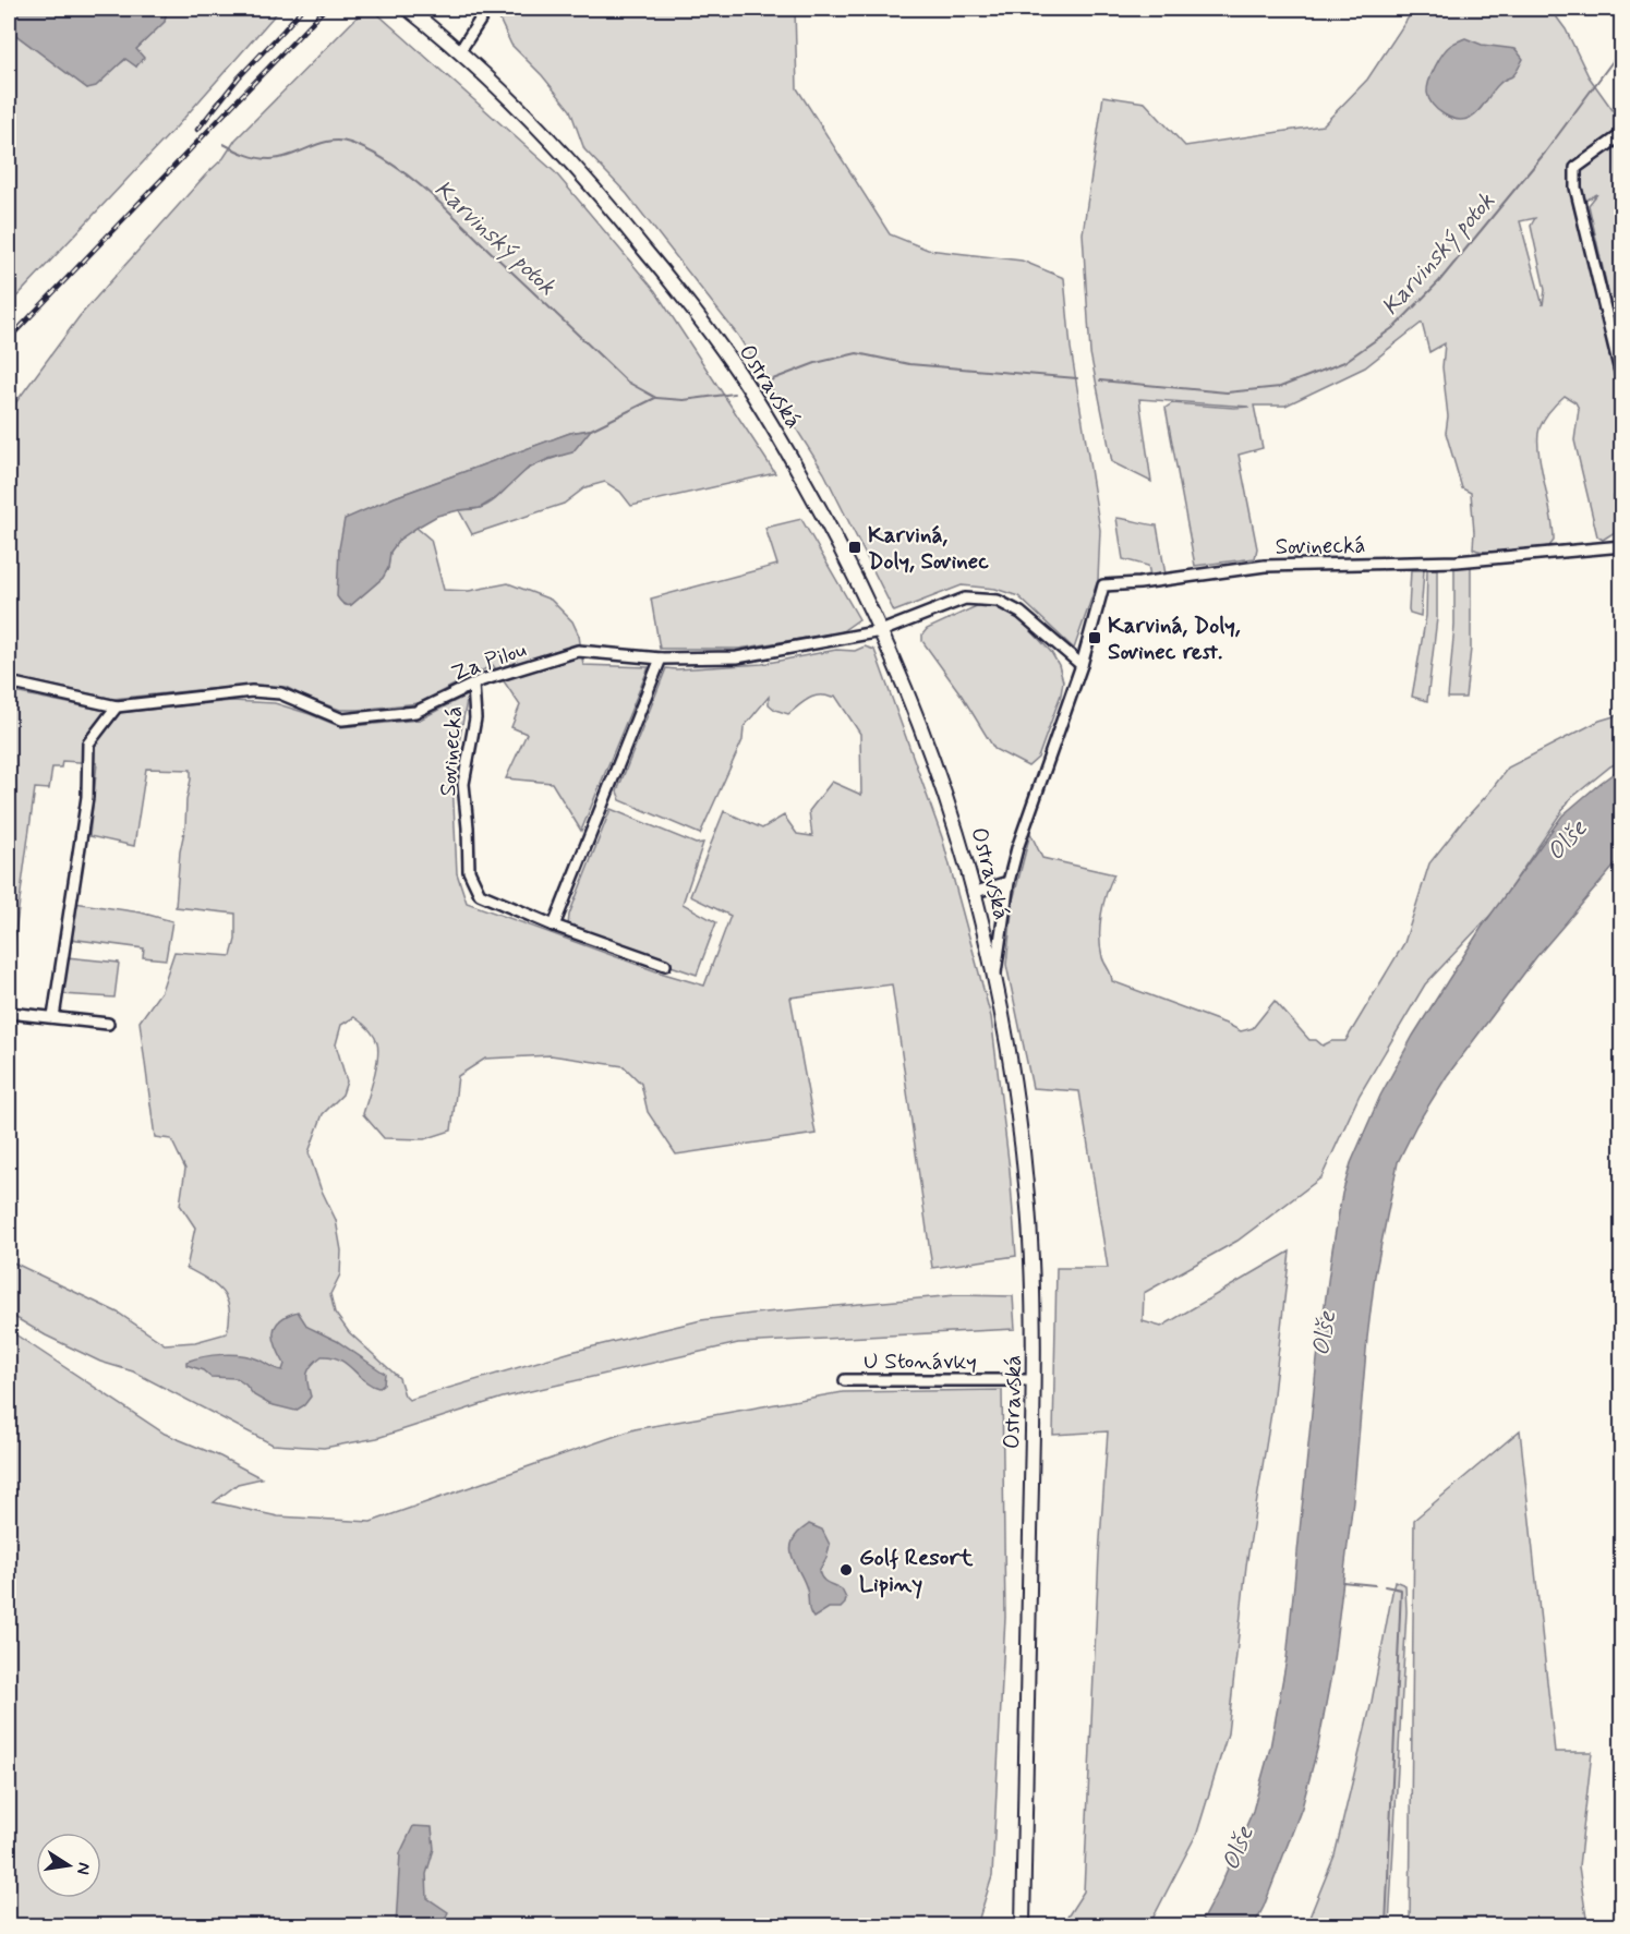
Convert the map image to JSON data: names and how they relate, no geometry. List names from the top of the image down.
{
  "streets": {
    "main road": ["Ostravská"],
    "street": ["Sovinecká", "Za Pilou", "U Stonávky"]
  },
  "crossings": [
    ["Ostravská", "Sovinecká"],
    ["Ostravská", "Za Pilou"],
    ["Ostravská", "U Stonávky"],
    ["Sovinecká", "Za Pilou"]
  ],
  "water": ["Karvinský potok", "Olše"],
  "places": {
    "transit": ["Karviná, Doly, Sovinec", "Karviná, Doly, Sovinec rest."],
    "other": ["Golf Resort Lipiny"]
  },
  "north": "right"
}
